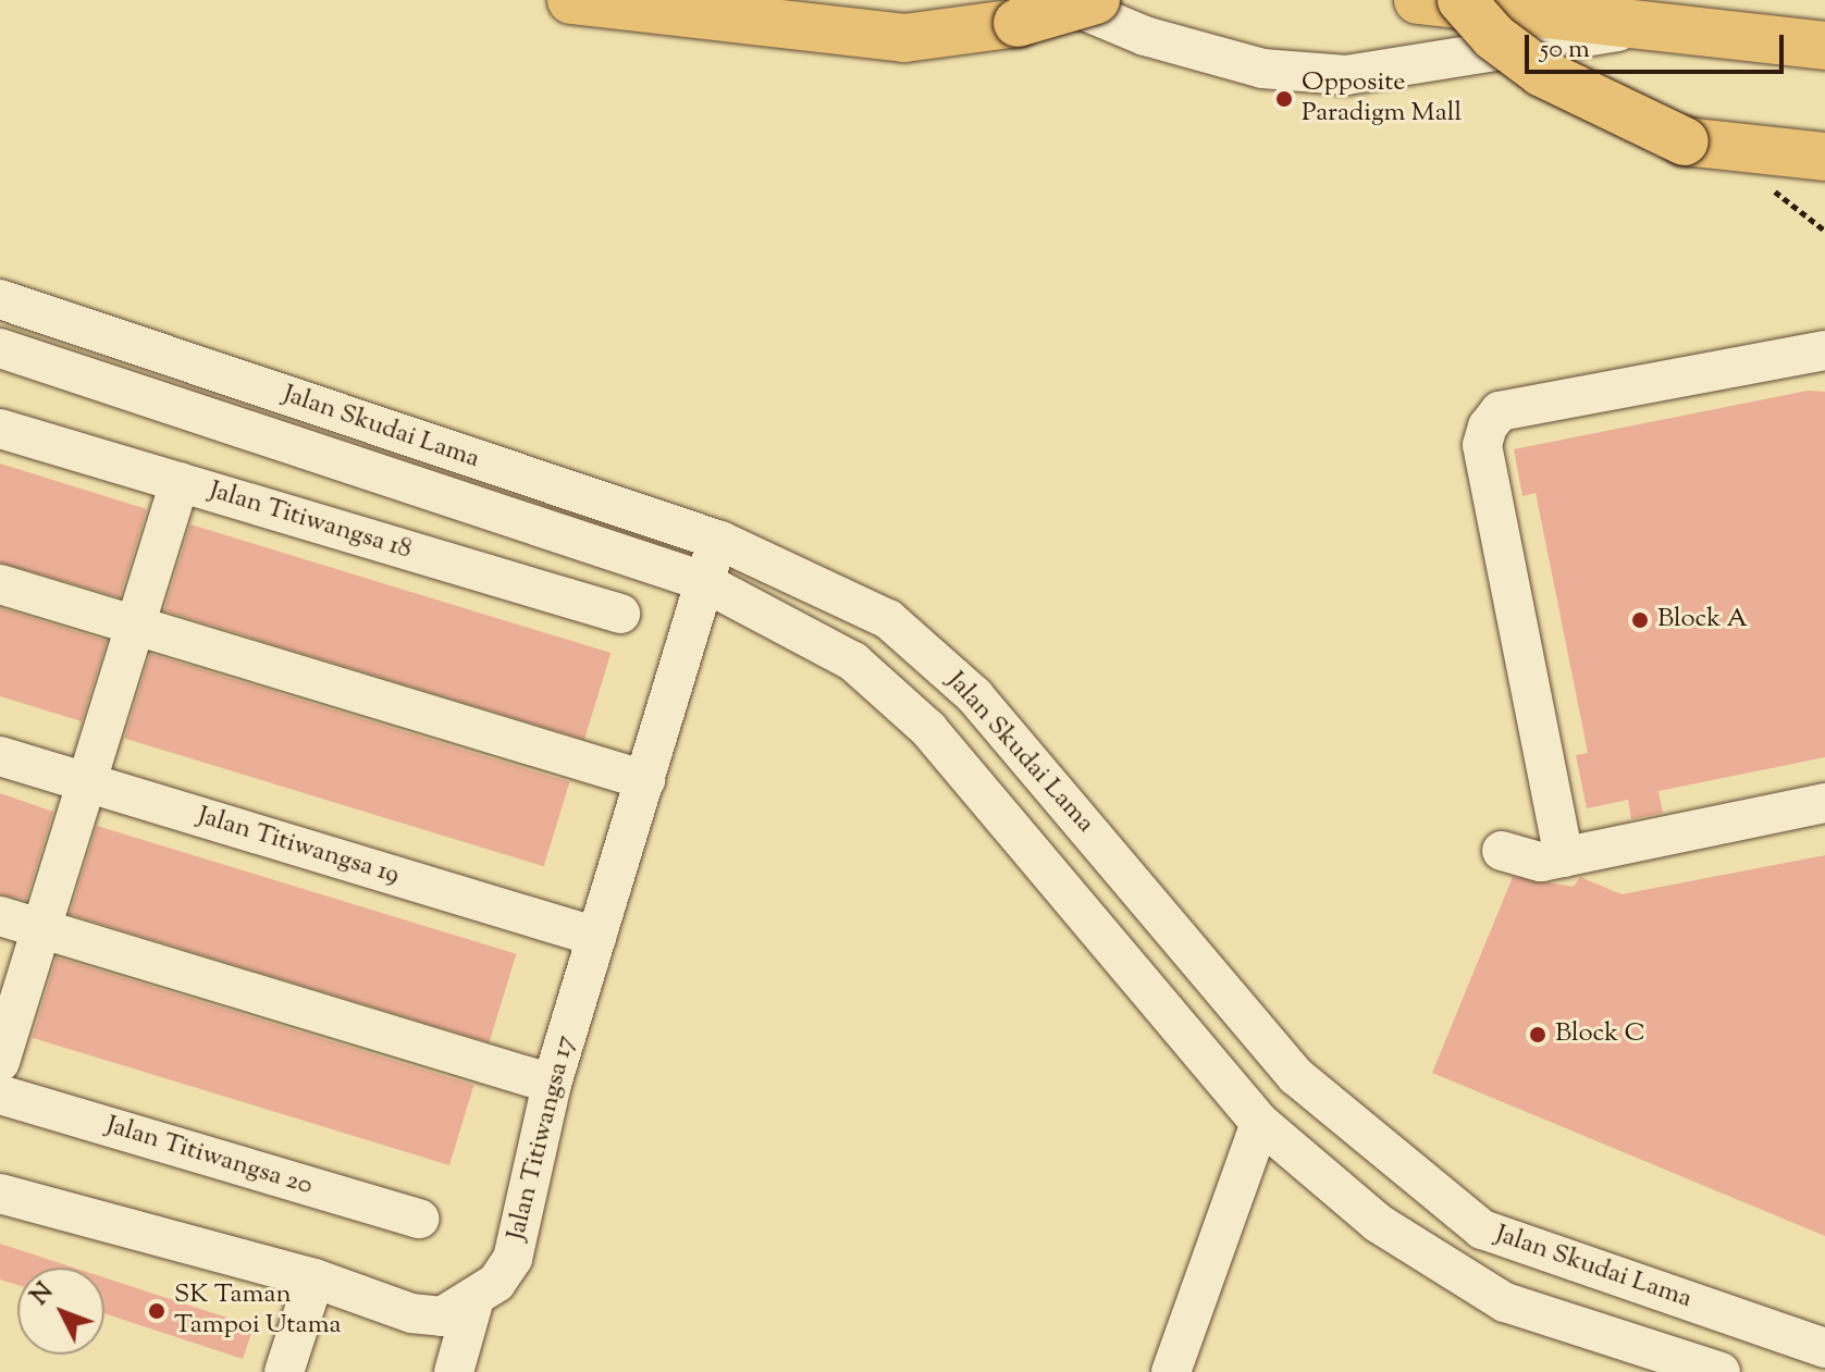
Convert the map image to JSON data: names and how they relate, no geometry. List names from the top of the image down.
{
  "streets": {
    "street": [
      "Jalan Skudai Lama",
      "Jalan Titiwangsa 18",
      "Jalan Titiwangsa 19",
      "Jalan Titiwangsa 17",
      "Jalan Titiwangsa 20"
    ]
  },
  "crossings": [
    ["Jalan Skudai Lama", "Jalan Titiwangsa 17"],
    ["Jalan Titiwangsa 19", "Jalan Titiwangsa 17"]
  ],
  "places": [
    "Opposite Paradigm Mall",
    "Block A",
    "Block C",
    "SK Taman Tampoi Utama"
  ],
  "scale_bar": "50 m",
  "north": "top left"
}
